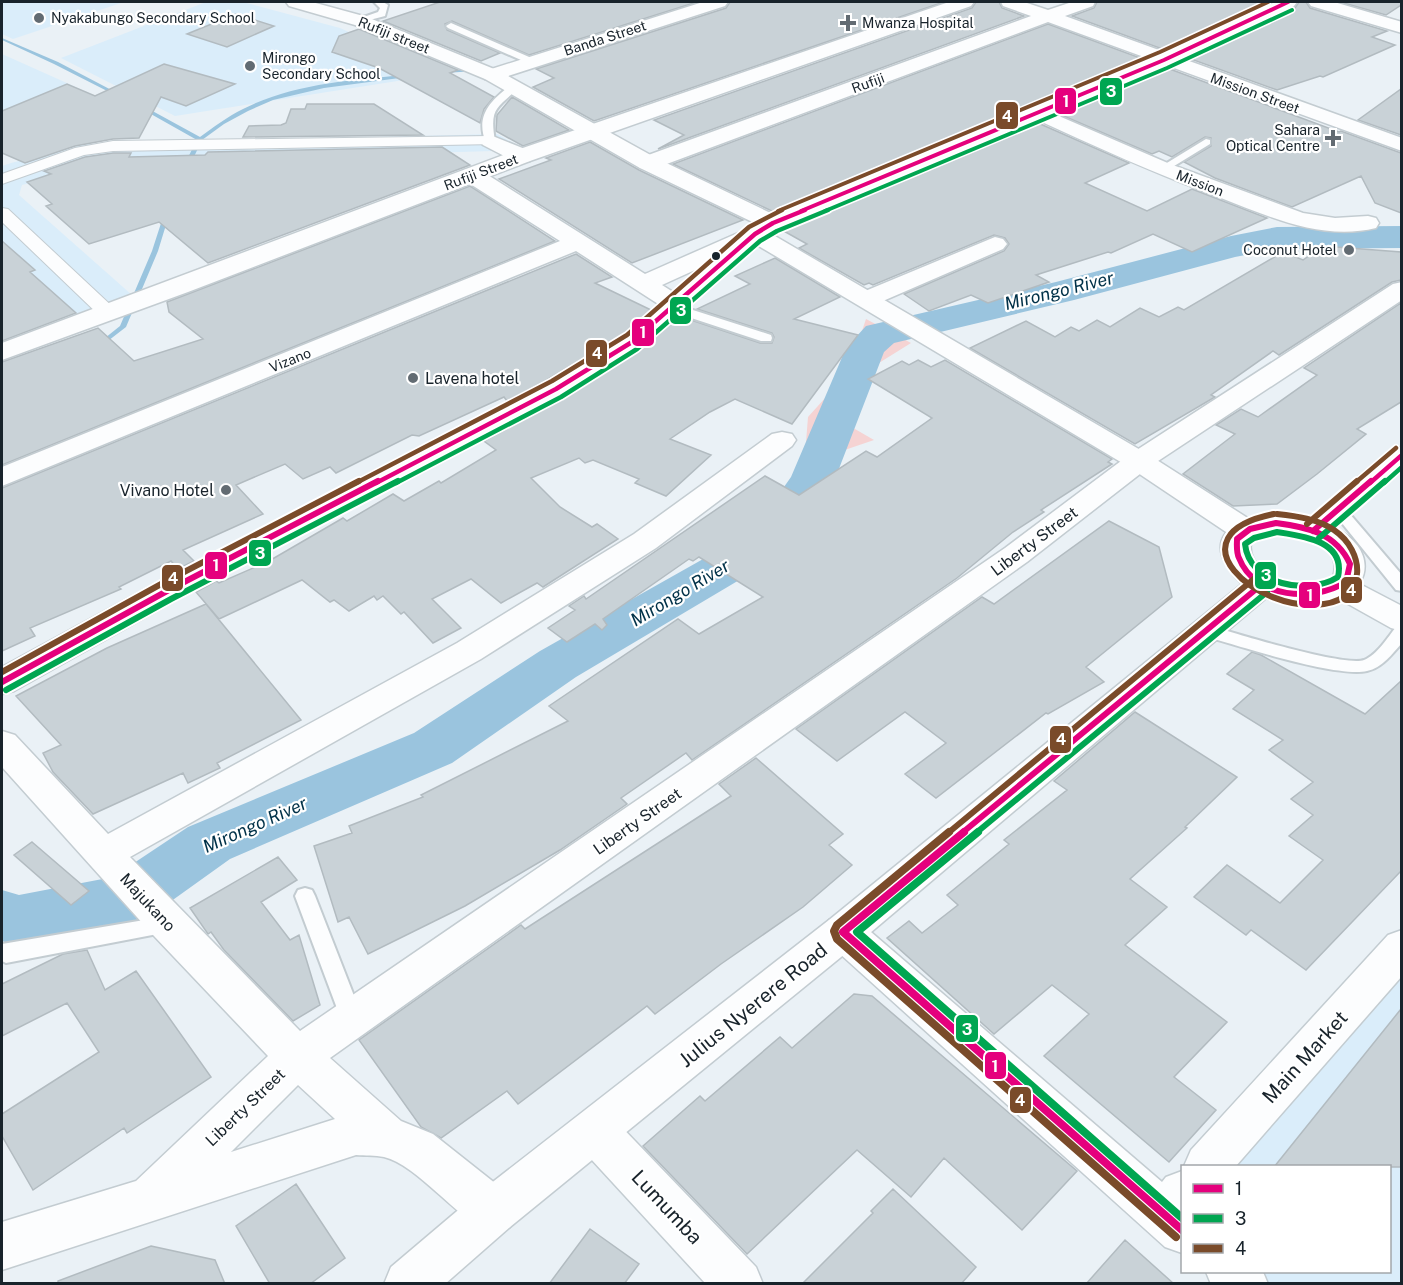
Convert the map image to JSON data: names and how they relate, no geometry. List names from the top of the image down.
{
  "streets": {
    "main road": [
      "Rufiji street",
      "Banda Street",
      "Rufiji",
      "Mission Street",
      "Rufiji Street",
      "Mission",
      "Vizano",
      "Liberty Street",
      "Majukano",
      "Julius Nyerere Road",
      "Main Market",
      "Lumumba"
    ]
  },
  "crossings": [
    ["Rufiji street", "Banda Street"],
    ["Rufiji street", "Rufiji"],
    ["Rufiji street", "Rufiji Street"],
    ["Rufiji street", "Liberty Street"],
    ["Rufiji", "Mission Street"],
    ["Liberty Street", "Majukano"],
    ["Liberty Street", "Julius Nyerere Road"],
    ["Julius Nyerere Road", "Lumumba"]
  ],
  "water": ["Mirongo River"],
  "places": {
    "other": [
      "Nyakabungo Secondary School",
      "Mirongo Secondary School",
      "Coconut Hotel",
      "Lavena hotel",
      "Vivano Hotel"
    ],
    "health": ["Mwanza Hospital", "Sahara Optical Centre"]
  },
  "lines": ["transit line 1", "transit line 4", "transit line 3"],
  "legend": ["1", "3", "4"]
}
